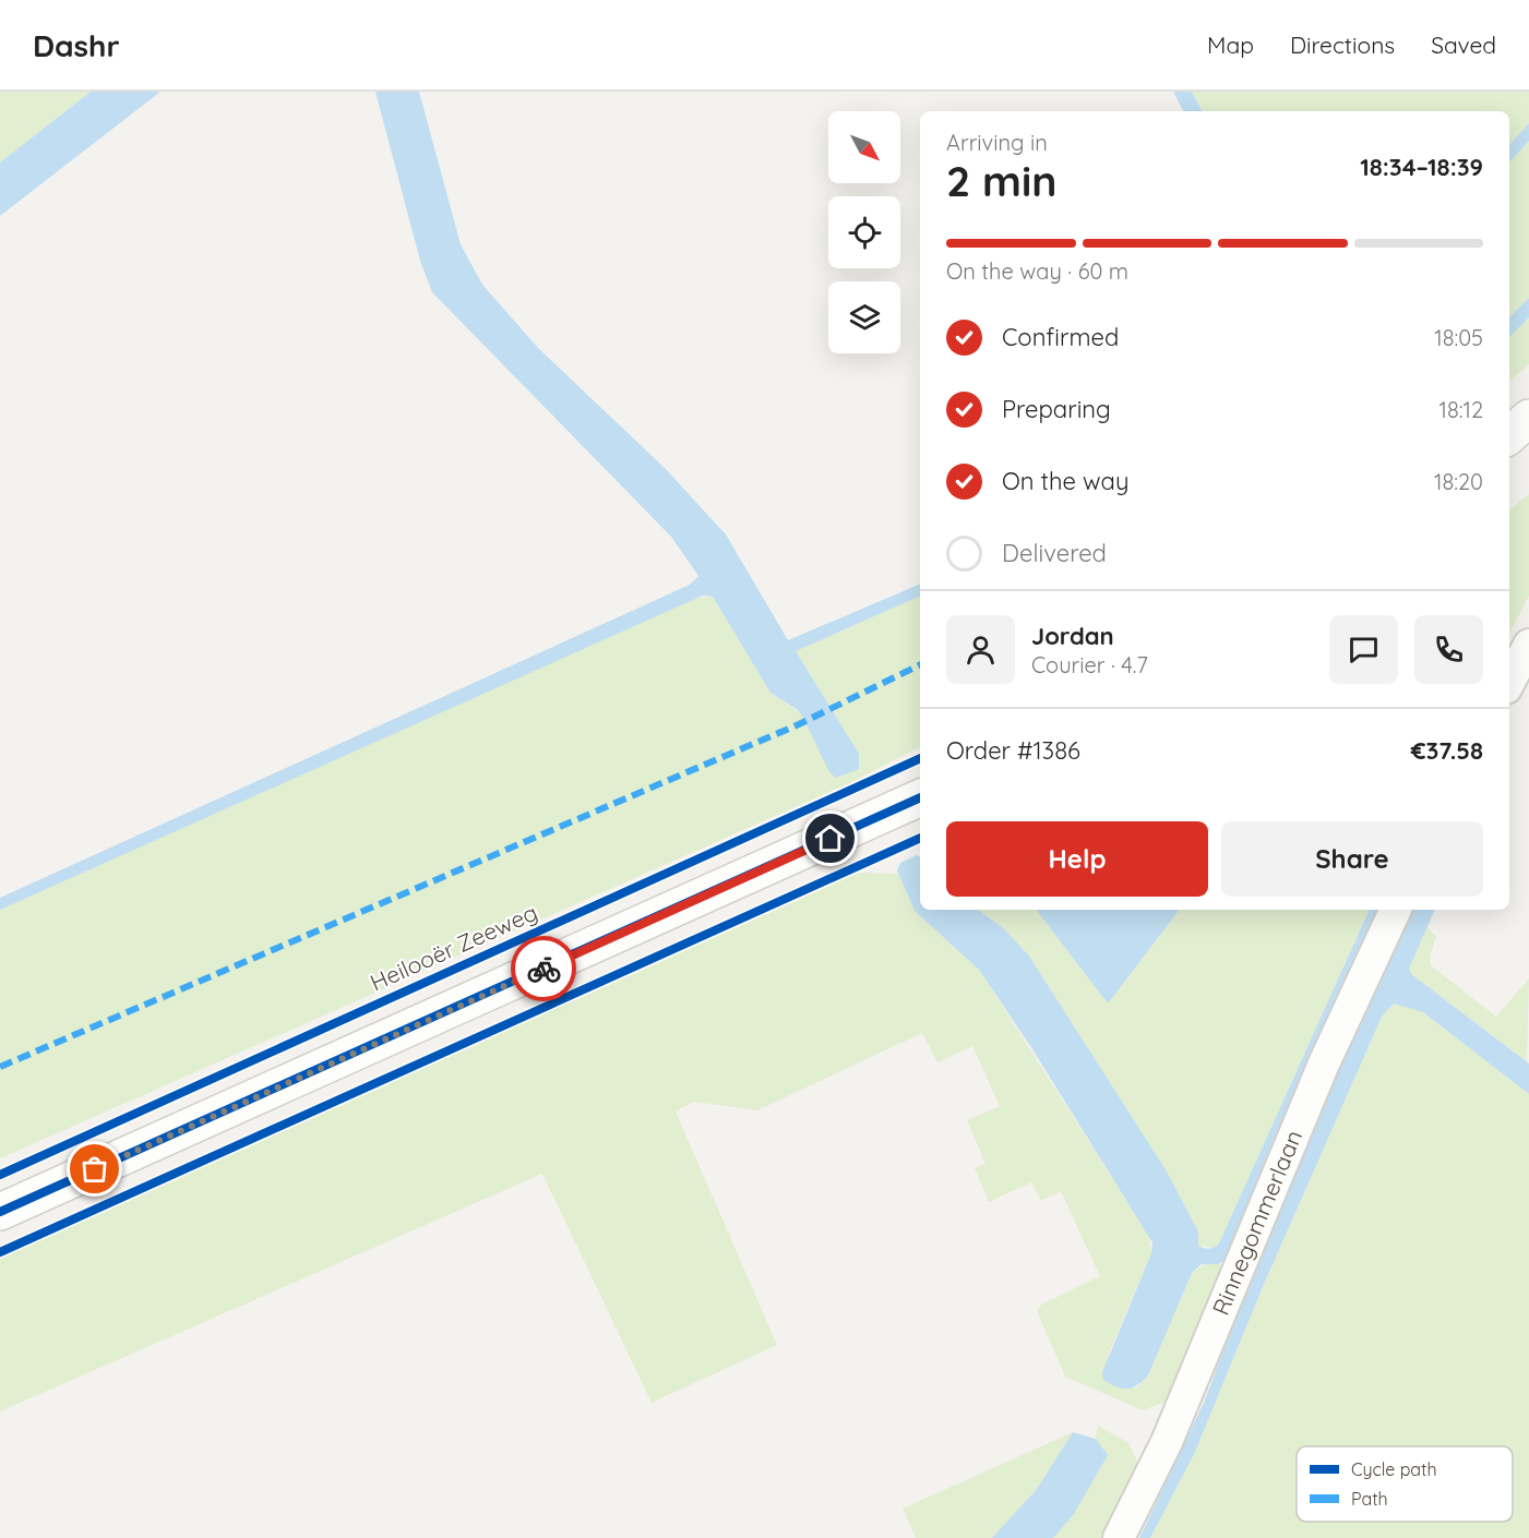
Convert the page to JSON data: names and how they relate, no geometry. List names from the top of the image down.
{
  "streets": {
    "street": ["Rinnegommerlaan"],
    "cycle path": ["Heilooër Zeeweg"]
  },
  "legend": ["Cycle path", "Path"],
  "north": "bottom right",
  "page": {
    "header": "Dashr",
    "nav": ["Map", "Directions", "Saved"],
    "heading": ["2 min", "Arriving in", "18:34–18:39"],
    "panel": [
      "Jordan",
      "Courier · 4.7",
      "Order #1386",
      "€37.58"
    ],
    "bar": "On the way · 60 m",
    "list": [
      ["Confirmed", "18:05"],
      ["Preparing", "18:12"],
      ["On the way", "18:20"],
      "Delivered"
    ],
    "buttons": ["Help", "Share"]
  }
}
